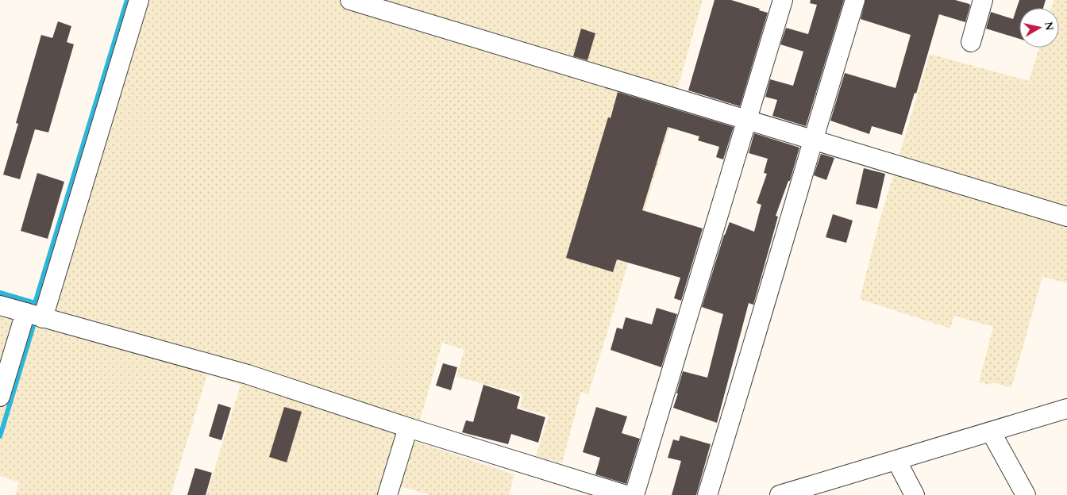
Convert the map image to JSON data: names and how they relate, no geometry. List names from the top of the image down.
{
  "north": "right"
}
